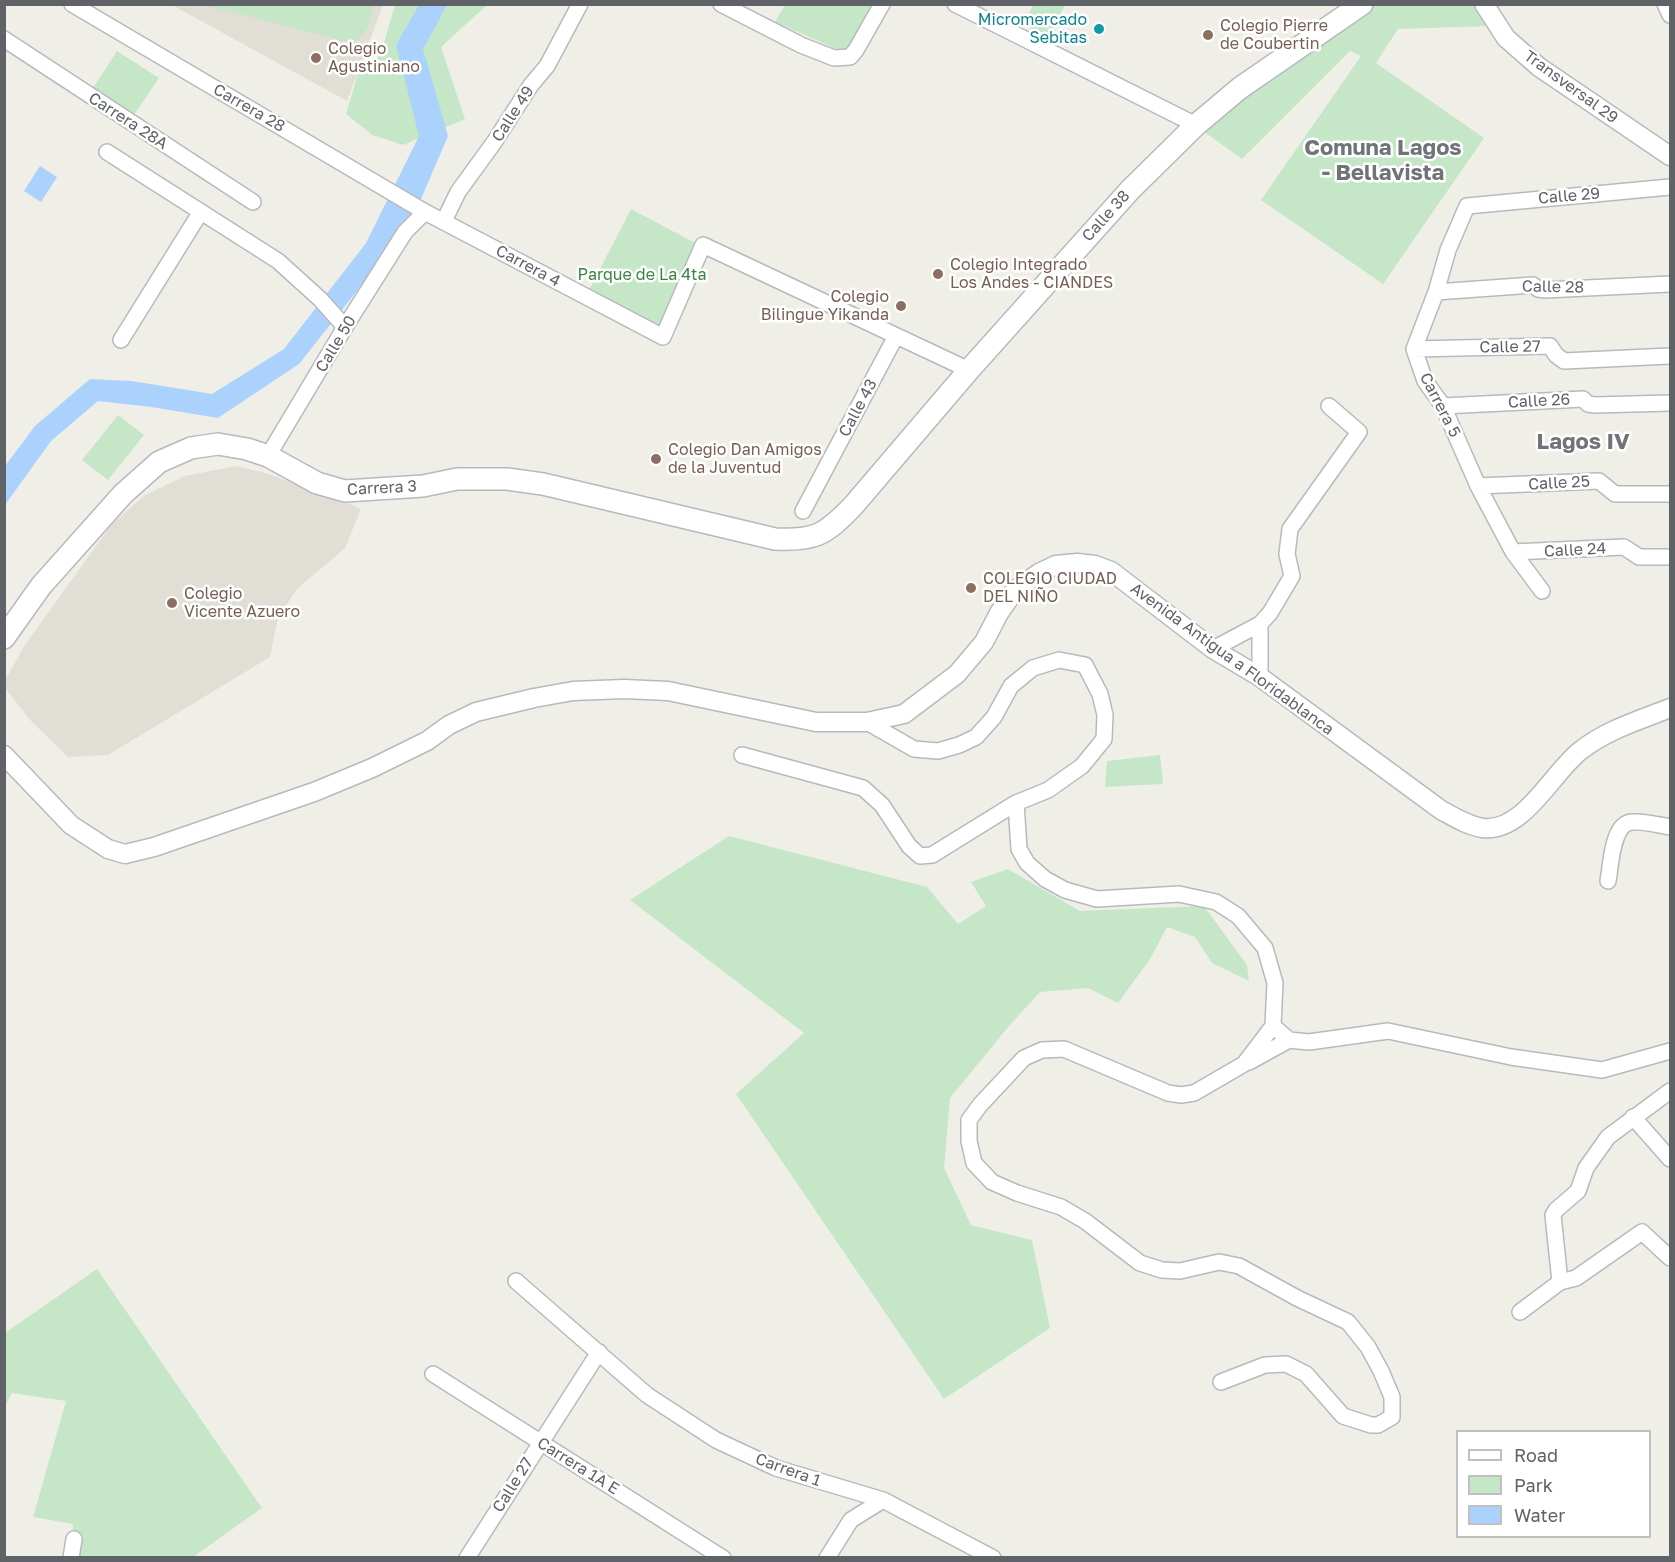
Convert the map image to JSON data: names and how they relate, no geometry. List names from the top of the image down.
{
  "streets": {
    "main road": ["Calle 38", "Carrera 3"],
    "street": [
      "Transversal 29",
      "Carrera 28",
      "Calle 49",
      "Carrera 28A",
      "Calle 29",
      "Carrera 4",
      "Calle 28",
      "Calle 50",
      "Calle 27",
      "Calle 26",
      "Carrera 5",
      "Calle 43",
      "Calle 25",
      "Calle 24",
      "Avenida Antigua a Floridablanca",
      "Carrera 1A E",
      "Carrera 1"
    ]
  },
  "crossings": [
    ["Carrera 28", "Carrera 4"],
    ["Carrera 28", "Calle 50"],
    ["Calle 49", "Carrera 4"],
    ["Calle 29", "Calle 28"],
    ["Calle 38", "Carrera 3"],
    ["Carrera 4", "Calle 50"],
    ["Carrera 4", "Calle 43"],
    ["Calle 50", "Carrera 3"],
    ["Calle 27", "Carrera 5"],
    ["Calle 27", "Carrera 1A E"],
    ["Calle 27", "Carrera 1"],
    ["Calle 26", "Carrera 5"],
    ["Carrera 5", "Calle 25"],
    ["Carrera 5", "Calle 24"]
  ],
  "districts": ["Comuna Lagos - Bellavista", "Lagos IV"],
  "parks": ["Parque de La 4ta"],
  "places": [
    "Micromercado Sebitas",
    "Colegio Pierre de Coubertin",
    "Colegio Agustiniano",
    "Colegio Integrado Los Andes - CIANDES",
    "Colegio Bilingue Yikanda",
    "Colegio Dan Amigos de la Juventud",
    "COLEGIO CIUDAD DEL NIÑO",
    "Colegio Vicente Azuero"
  ],
  "legend": ["Road", "Park", "Water"]
}
